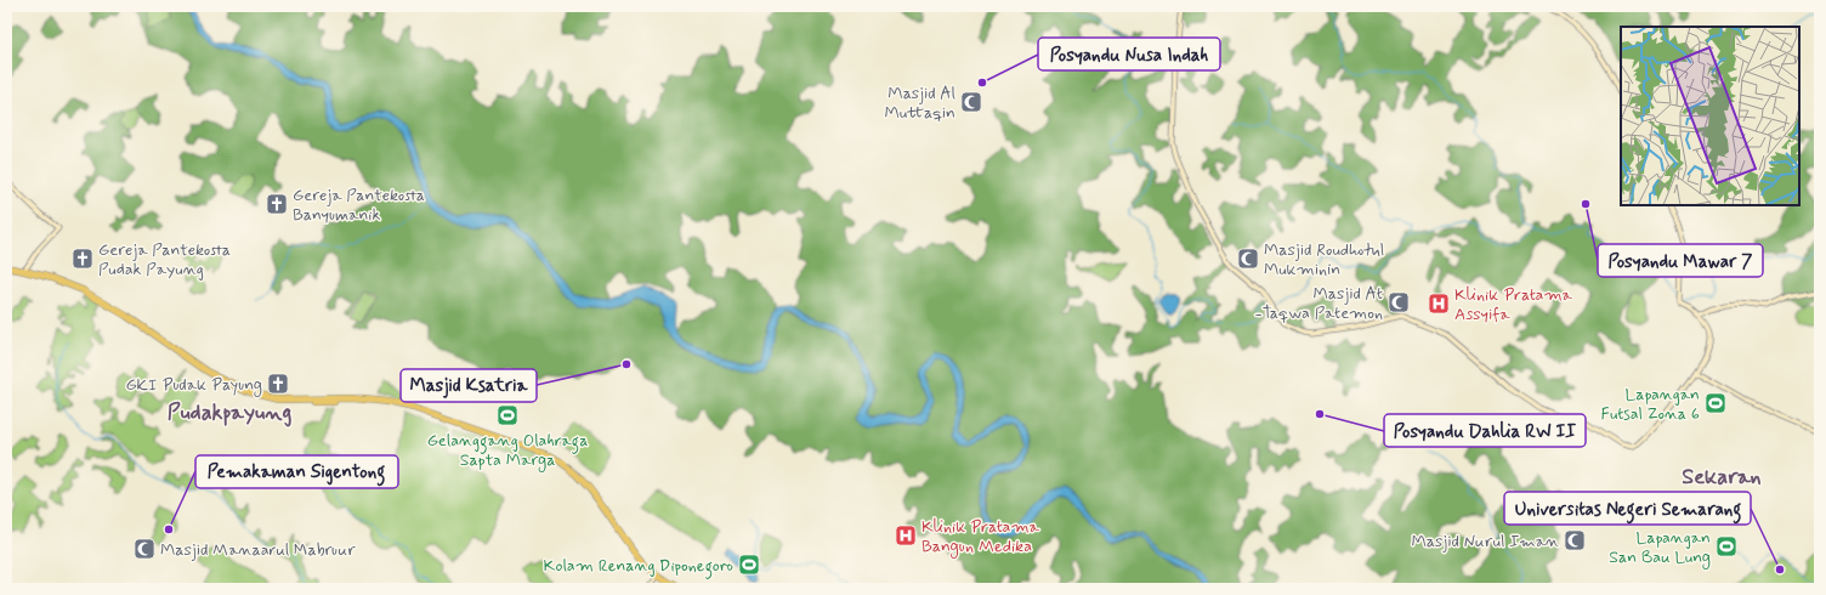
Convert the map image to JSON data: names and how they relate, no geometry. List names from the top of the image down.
{
  "districts": ["Pudakpayung", "Sekaran"],
  "places": {
    "other": [
      "Posyandu Nusa Indah",
      "Posyandu Mawar 7",
      "Masjid Ksatria",
      "Posyandu Dahlia RW II",
      "Pemakaman Sigentong",
      "Universitas Negeri Semarang"
    ],
    "mosque": [
      "Masjid Al Muttaqin",
      "Masjid Roudhotul Mukminin",
      "Masjid At -Taqwa Patemon",
      "Masjid Nurul Iman",
      "Masjid Manaarul Mabruur"
    ],
    "church": ["Gereja Pantekosta Banyumanik", "Gereja Pantekosta Pudak Payung", "GKI Pudak Payung"],
    "hospital": ["Klinik Pratama Assyifa", "Klinik Pratama Bangun Medika"],
    "sports": [
      "Lapangan Futsal Zona 6",
      "Gelanggang Olahraga Sapta Marga",
      "Lapangan San Bau Lung",
      "Kolam Renang Diponegoro"
    ]
  }
}
